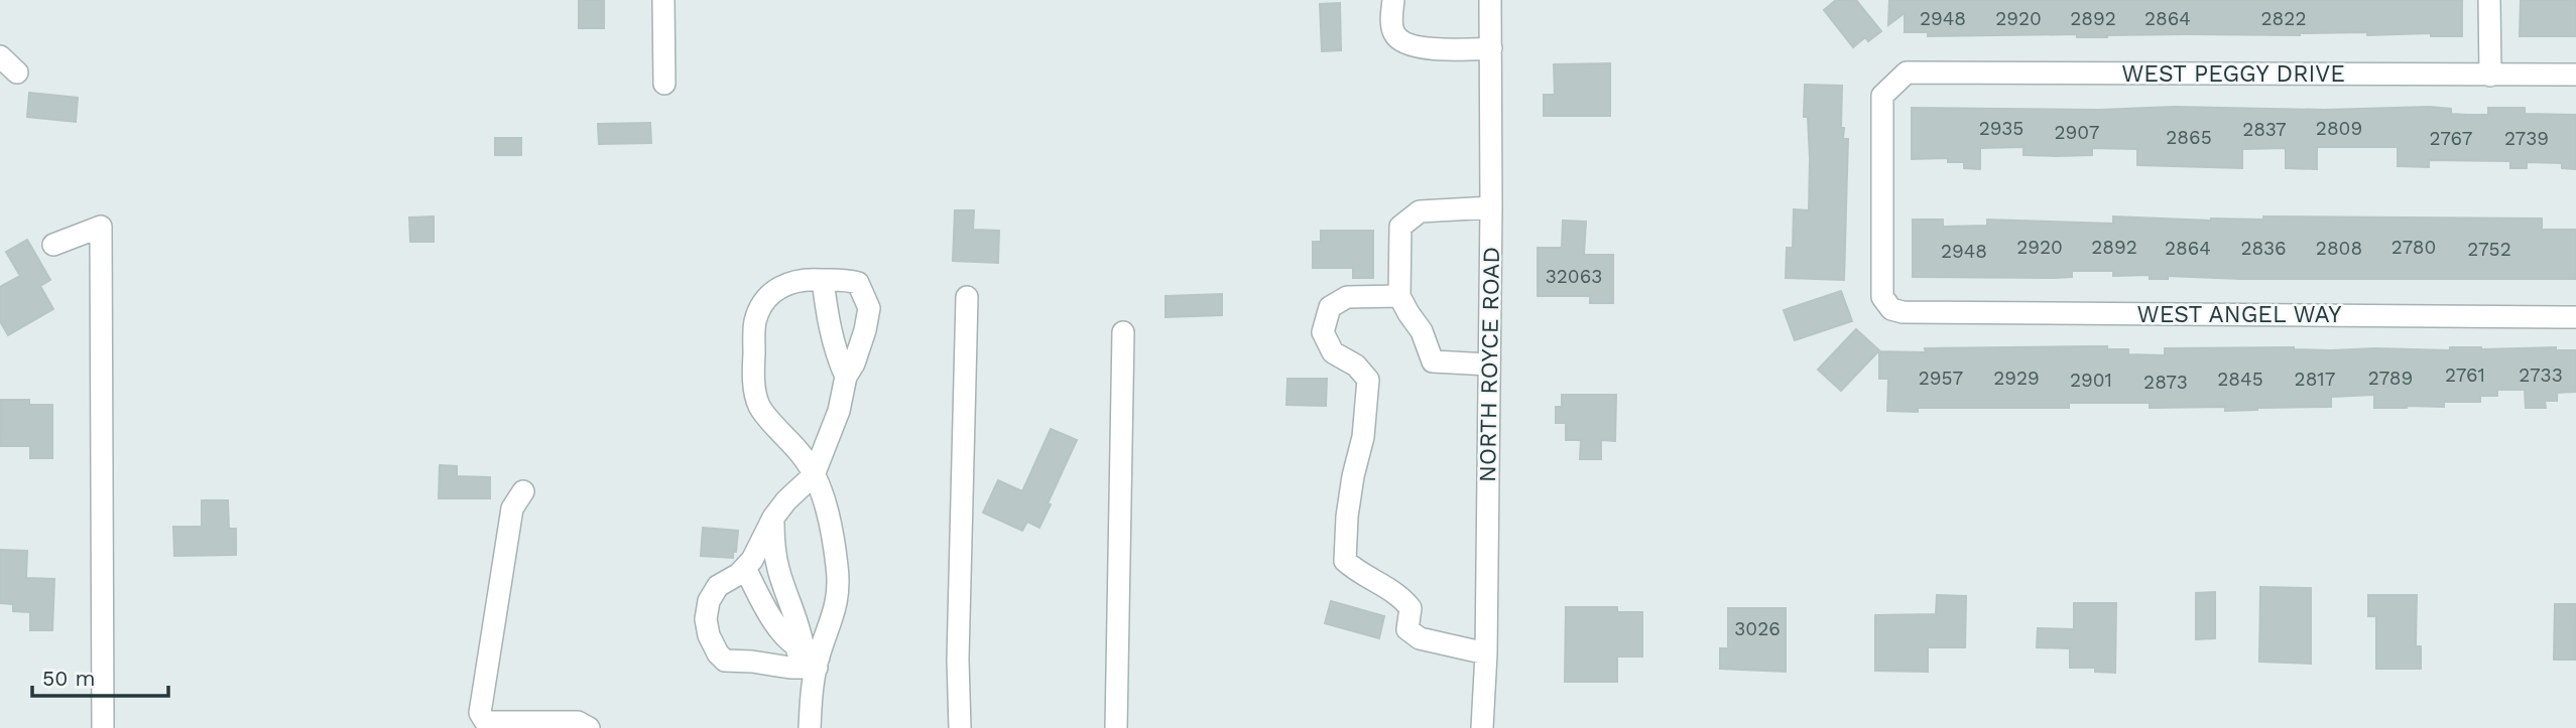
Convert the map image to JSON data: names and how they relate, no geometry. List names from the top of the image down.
{
  "streets": {
    "street": ["WEST PEGGY DRIVE", "WEST ANGEL WAY", "NORTH ROYCE ROAD"]
  },
  "crossings": [
    ["WEST PEGGY DRIVE", "WEST ANGEL WAY"]
  ],
  "house_numbers": [
    "2948",
    "2920",
    "2892",
    "2864",
    "2822",
    "2935",
    "2809",
    "2837",
    "2907",
    "2865",
    "2767",
    "2739",
    "2920",
    "2892",
    "2780",
    "2864",
    "2836",
    "2808",
    "2752",
    "2948",
    "32063",
    "2761",
    "2733",
    "2957",
    "2929",
    "2789",
    "2845",
    "2817",
    "2901",
    "2873",
    "3026"
  ],
  "scale_bar": "50 m"
}
